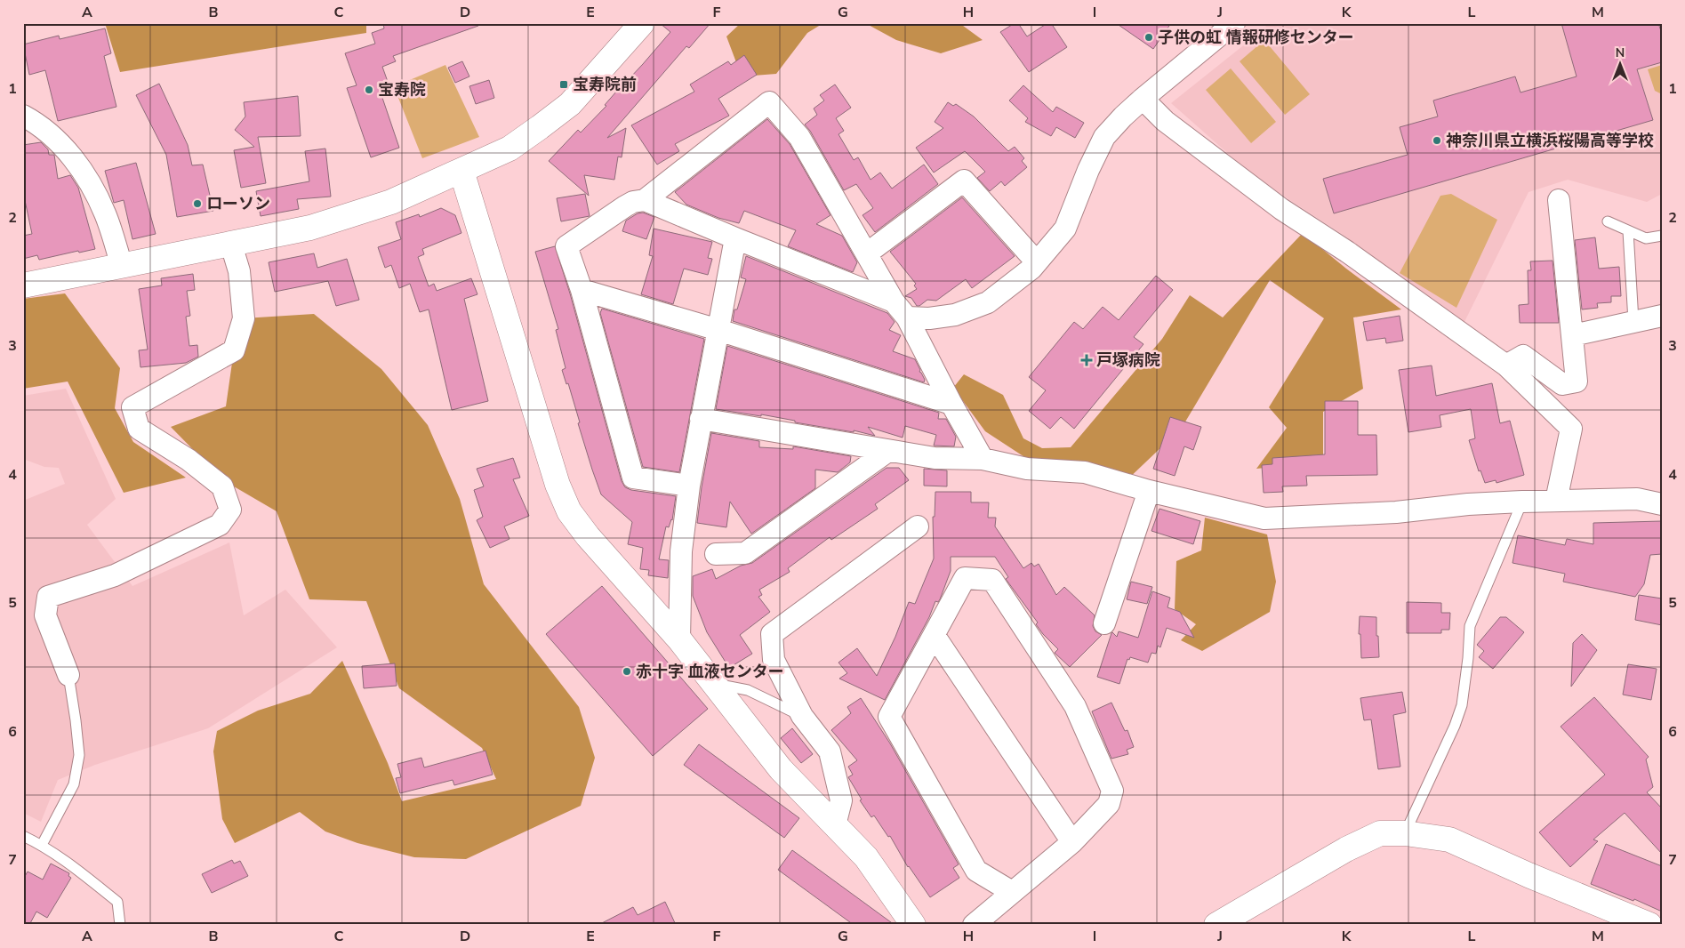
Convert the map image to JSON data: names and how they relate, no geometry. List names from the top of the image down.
{
  "places": {
    "other": [
      "子供の虹 情報研修センター",
      "宝寿院",
      "神奈川県立横浜桜陽高等学校",
      "ローソン",
      "赤十字 血液センター"
    ],
    "transit": ["宝寿院前"],
    "health": ["戸塚病院"]
  },
  "north": "top",
  "grid": {
    "columns": [
      "A",
      "B",
      "C",
      "D",
      "E",
      "F",
      "G",
      "H",
      "I",
      "J",
      "K",
      "L",
      "M"
    ],
    "rows": [
      "1",
      "2",
      "3",
      "4",
      "5",
      "6",
      "7"
    ]
  }
}
